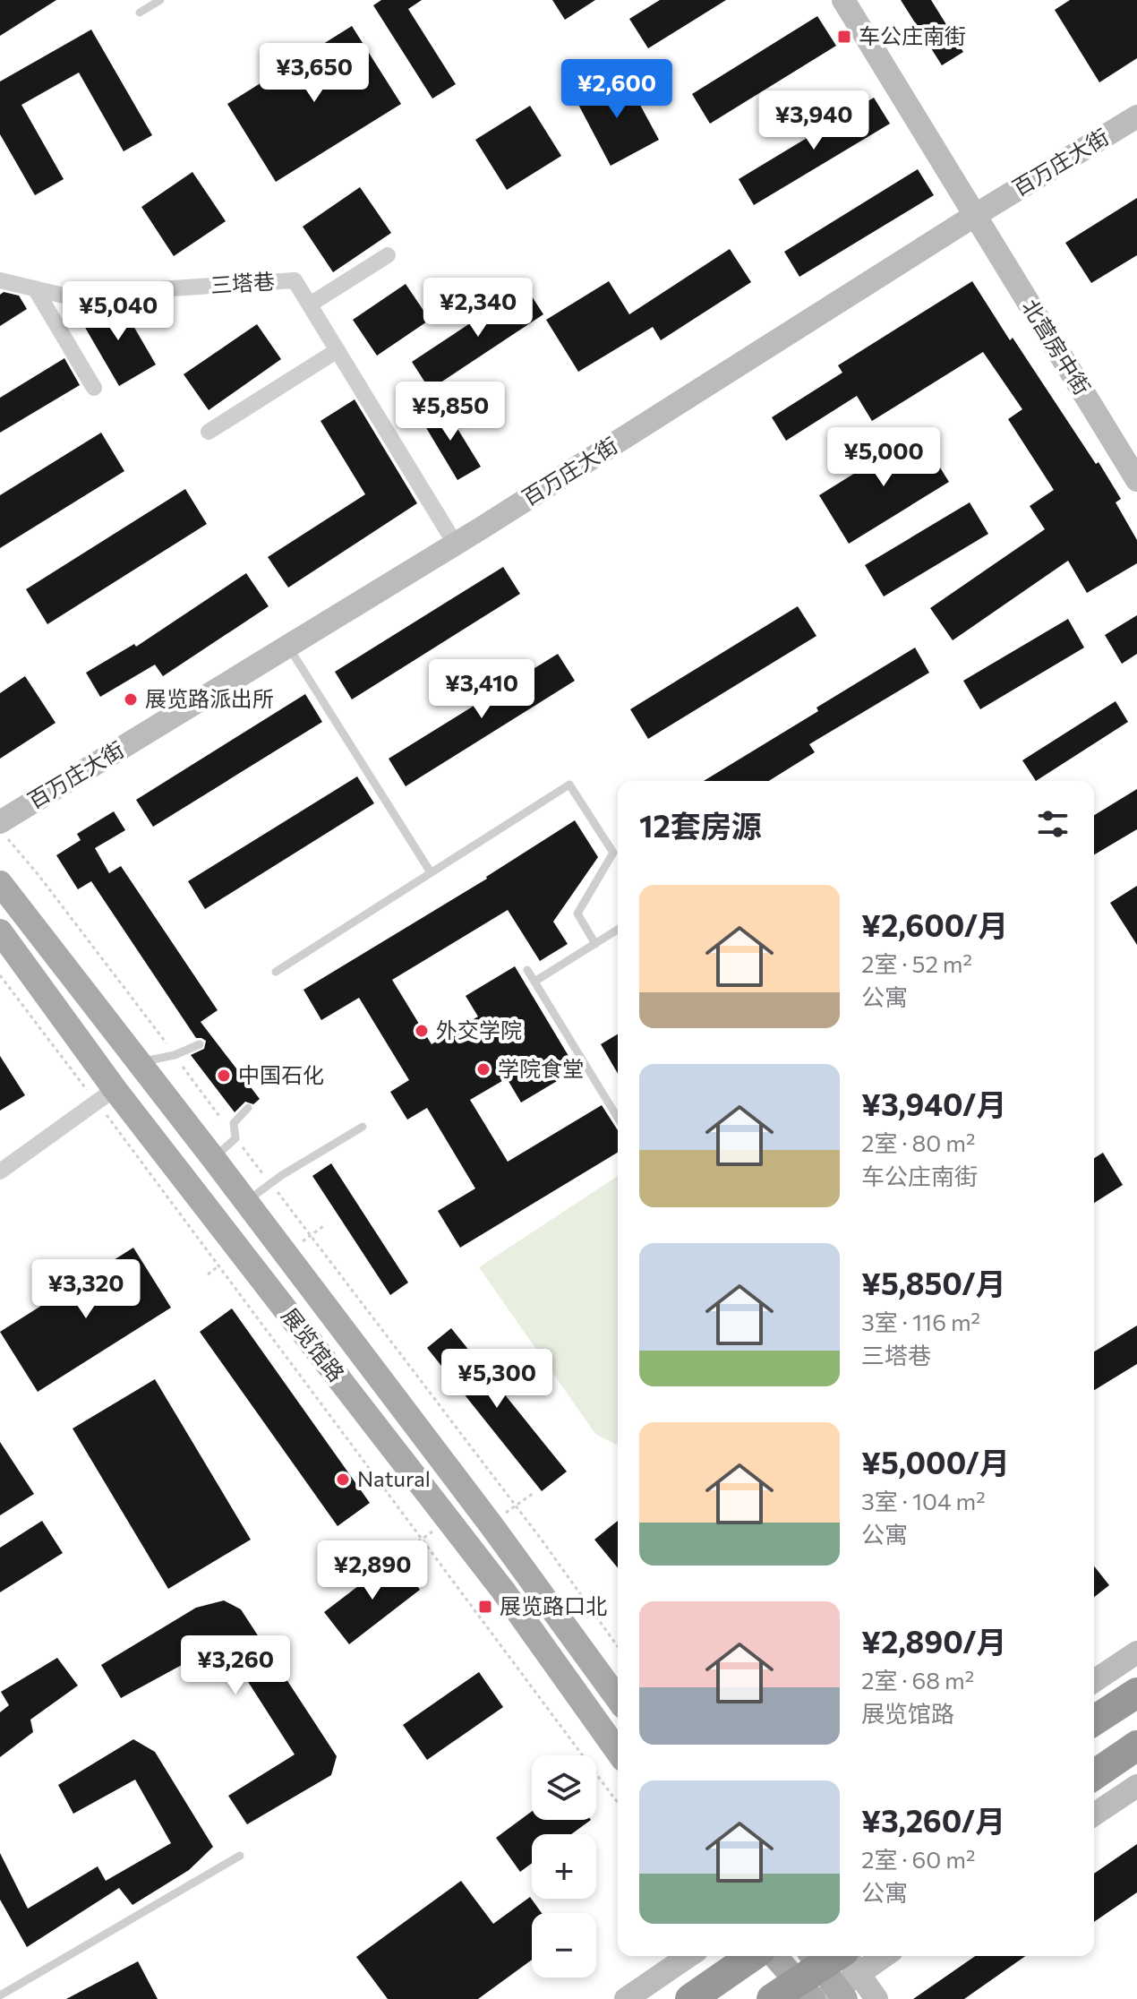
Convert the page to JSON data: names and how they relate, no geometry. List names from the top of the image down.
{
  "streets": {
    "main road": ["百万庄大街", "北营房中街", "展览馆路"],
    "street": ["三塔巷"]
  },
  "crossings": [
    ["百万庄大街", "三塔巷"],
    ["百万庄大街", "北营房中街"]
  ],
  "places": {
    "transit": ["车公庄南街", "展览路口北"],
    "other": [
      "展览路派出所",
      "外交学院",
      "学院食堂",
      "中国石化",
      "Natural"
    ]
  },
  "page": {
    "price": [
      "¥3,650",
      "¥2,600",
      "¥3,940",
      "¥2,340",
      "¥5,040",
      "¥5,850",
      "¥5,000",
      "¥3,410",
      "¥3,320",
      "¥5,300",
      "¥2,890",
      "¥3,260"
    ],
    "heading": "12套房源",
    "list": [
      {
        "name": "¥2,600/月",
        "note": "2室 · 52 m² · 公寓"
      },
      {
        "name": "¥3,940/月",
        "note": "2室 · 80 m² · 车公庄南街"
      },
      {
        "name": "¥5,850/月",
        "note": "3室 · 116 m² · 三塔巷"
      },
      {
        "name": "¥5,000/月",
        "note": "3室 · 104 m² · 公寓"
      },
      {
        "name": "¥2,890/月",
        "note": "2室 · 68 m² · 展览馆路"
      },
      {
        "name": "¥3,260/月",
        "note": "2室 · 60 m² · 公寓"
      }
    ],
    "map_buttons": ["+", "−"]
  }
}
